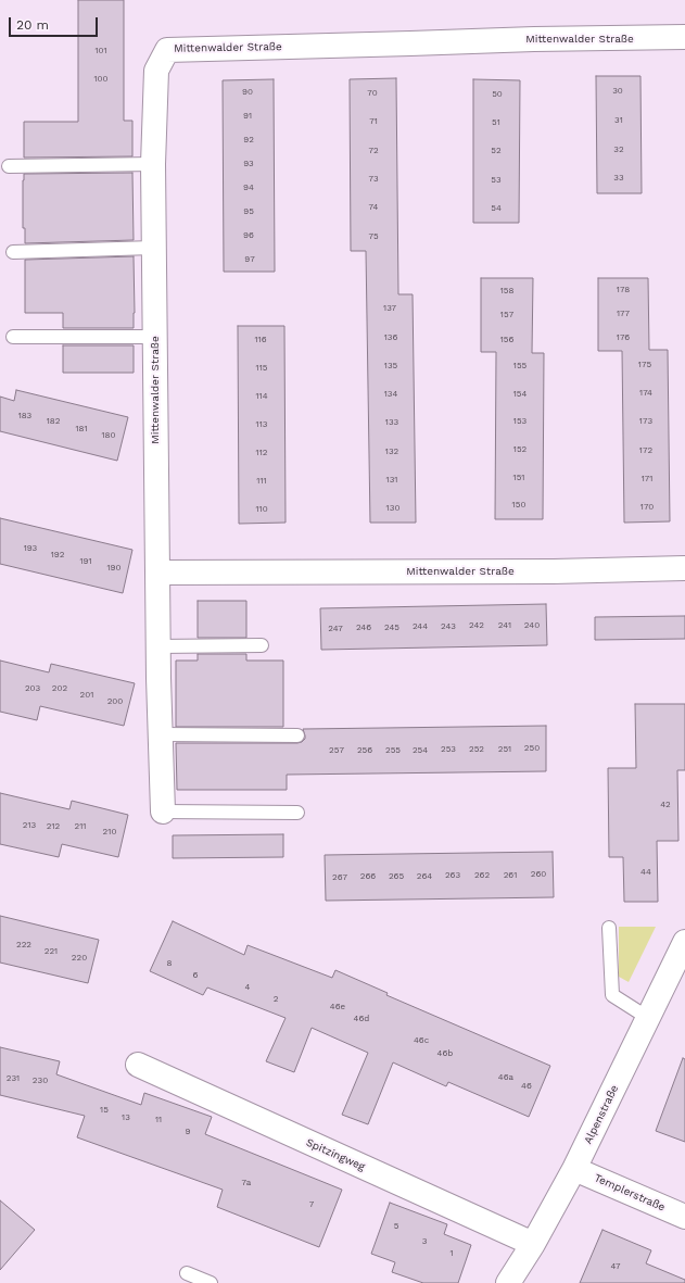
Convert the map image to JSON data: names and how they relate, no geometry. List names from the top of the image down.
{
  "streets": {
    "street": [
      "Mittenwalder Straße",
      "Alpenstraße",
      "Spitzingweg",
      "Templerstraße"
    ]
  },
  "crossings": [
    ["Alpenstraße", "Spitzingweg"],
    ["Alpenstraße", "Templerstraße"]
  ],
  "house_numbers": [
    "101",
    "100",
    "30",
    "90",
    "70",
    "50",
    "91",
    "31",
    "71",
    "51",
    "92",
    "32",
    "72",
    "52",
    "93",
    "33",
    "73",
    "53",
    "94",
    "74",
    "54",
    "95",
    "96",
    "75",
    "97",
    "178",
    "158",
    "137",
    "177",
    "157",
    "136",
    "176",
    "116",
    "156",
    "175",
    "135",
    "155",
    "115",
    "174",
    "134",
    "154",
    "114",
    "183",
    "182",
    "153",
    "173",
    "133",
    "113",
    "181",
    "180",
    "152",
    "172",
    "132",
    "112",
    "151",
    "171",
    "131",
    "111",
    "150",
    "170",
    "130",
    "110",
    "193",
    "192",
    "191",
    "190",
    "242",
    "241",
    "240",
    "244",
    "243",
    "246",
    "245",
    "247",
    "203",
    "202",
    "201",
    "200",
    "250",
    "253",
    "252",
    "251",
    "257",
    "256",
    "255",
    "254",
    "42",
    "213",
    "212",
    "211",
    "210",
    "44",
    "260",
    "263",
    "262",
    "261",
    "266",
    "265",
    "264",
    "267",
    "222",
    "221",
    "220",
    "8",
    "6",
    "4",
    "2",
    "46e",
    "46d",
    "46c",
    "46b",
    "46a",
    "231",
    "230",
    "46",
    "15",
    "13",
    "11",
    "9",
    "7a",
    "7",
    "5",
    "3",
    "1",
    "47"
  ],
  "scale_bar": "20 m"
}
